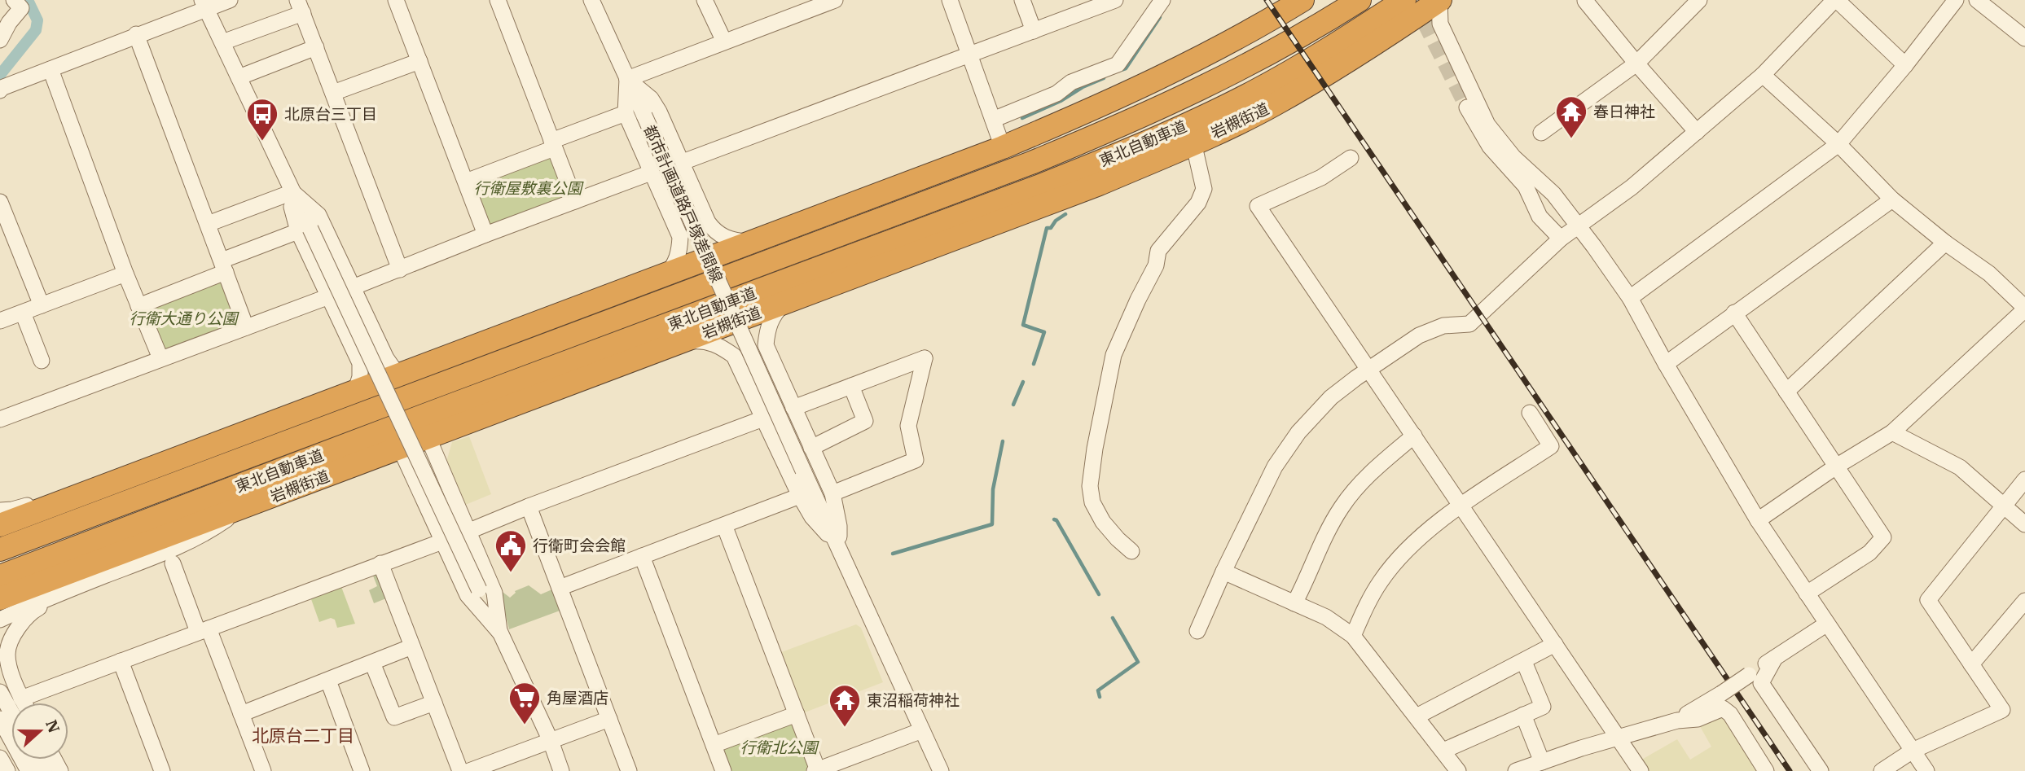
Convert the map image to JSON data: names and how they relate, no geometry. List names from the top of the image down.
{
  "streets": {
    "highway": ["岩槻街道", "東北自動車道"],
    "street": ["都市計画道路戸塚差間線"]
  },
  "districts": ["北原台二丁目"],
  "parks": ["行衛屋敷裏公園", "行衛大通り公園", "行衛北公園"],
  "places": {
    "temple": ["春日神社", "東沼稲荷神社"],
    "bus stop": ["北原台三丁目"],
    "public building": ["行衛町会会館"],
    "supermarket": ["角屋酒店"]
  },
  "north": "right"
}
